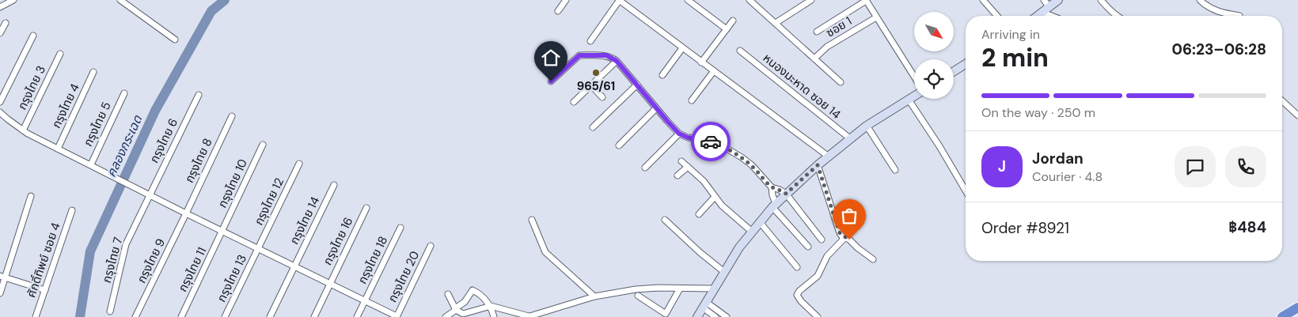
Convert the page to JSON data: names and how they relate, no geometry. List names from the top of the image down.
{
  "streets": {
    "street": [
      "ซอย 1",
      "หนองมะหาด ซอย 14",
      "กรุงไทย 3",
      "กรุงไทย 4",
      "กรุงไทย 5",
      "กรุงไทย 6",
      "กรุงไทย 8",
      "กรุงไทย 10",
      "กรุงไทย 12",
      "กรุงไทย 14",
      "กรุงไทย 16",
      "ศักดิ์ทิพย์ ซอย 4",
      "กรุงไทย 7",
      "กรุงไทย 18",
      "กรุงไทย 9",
      "กรุงไทย 11",
      "กรุงไทย 20",
      "กรุงไทย 13"
    ]
  },
  "crossings": [
    ["กรุงไทย 6", "กรุงไทย 7"],
    ["กรุงไทย 8", "กรุงไทย 9"],
    ["กรุงไทย 10", "กรุงไทย 11"],
    ["กรุงไทย 12", "กรุงไทย 13"]
  ],
  "water": ["คลองกระเฉด"],
  "places": ["965/61"],
  "north": "bottom right",
  "page": {
    "heading": ["2 min", "Arriving in", "06:23–06:28"],
    "panel": [
      "Jordan",
      "Courier · 4.8",
      "Order #8921",
      "฿484"
    ],
    "bar": "On the way · 250 m",
    "round": "J"
  }
}
